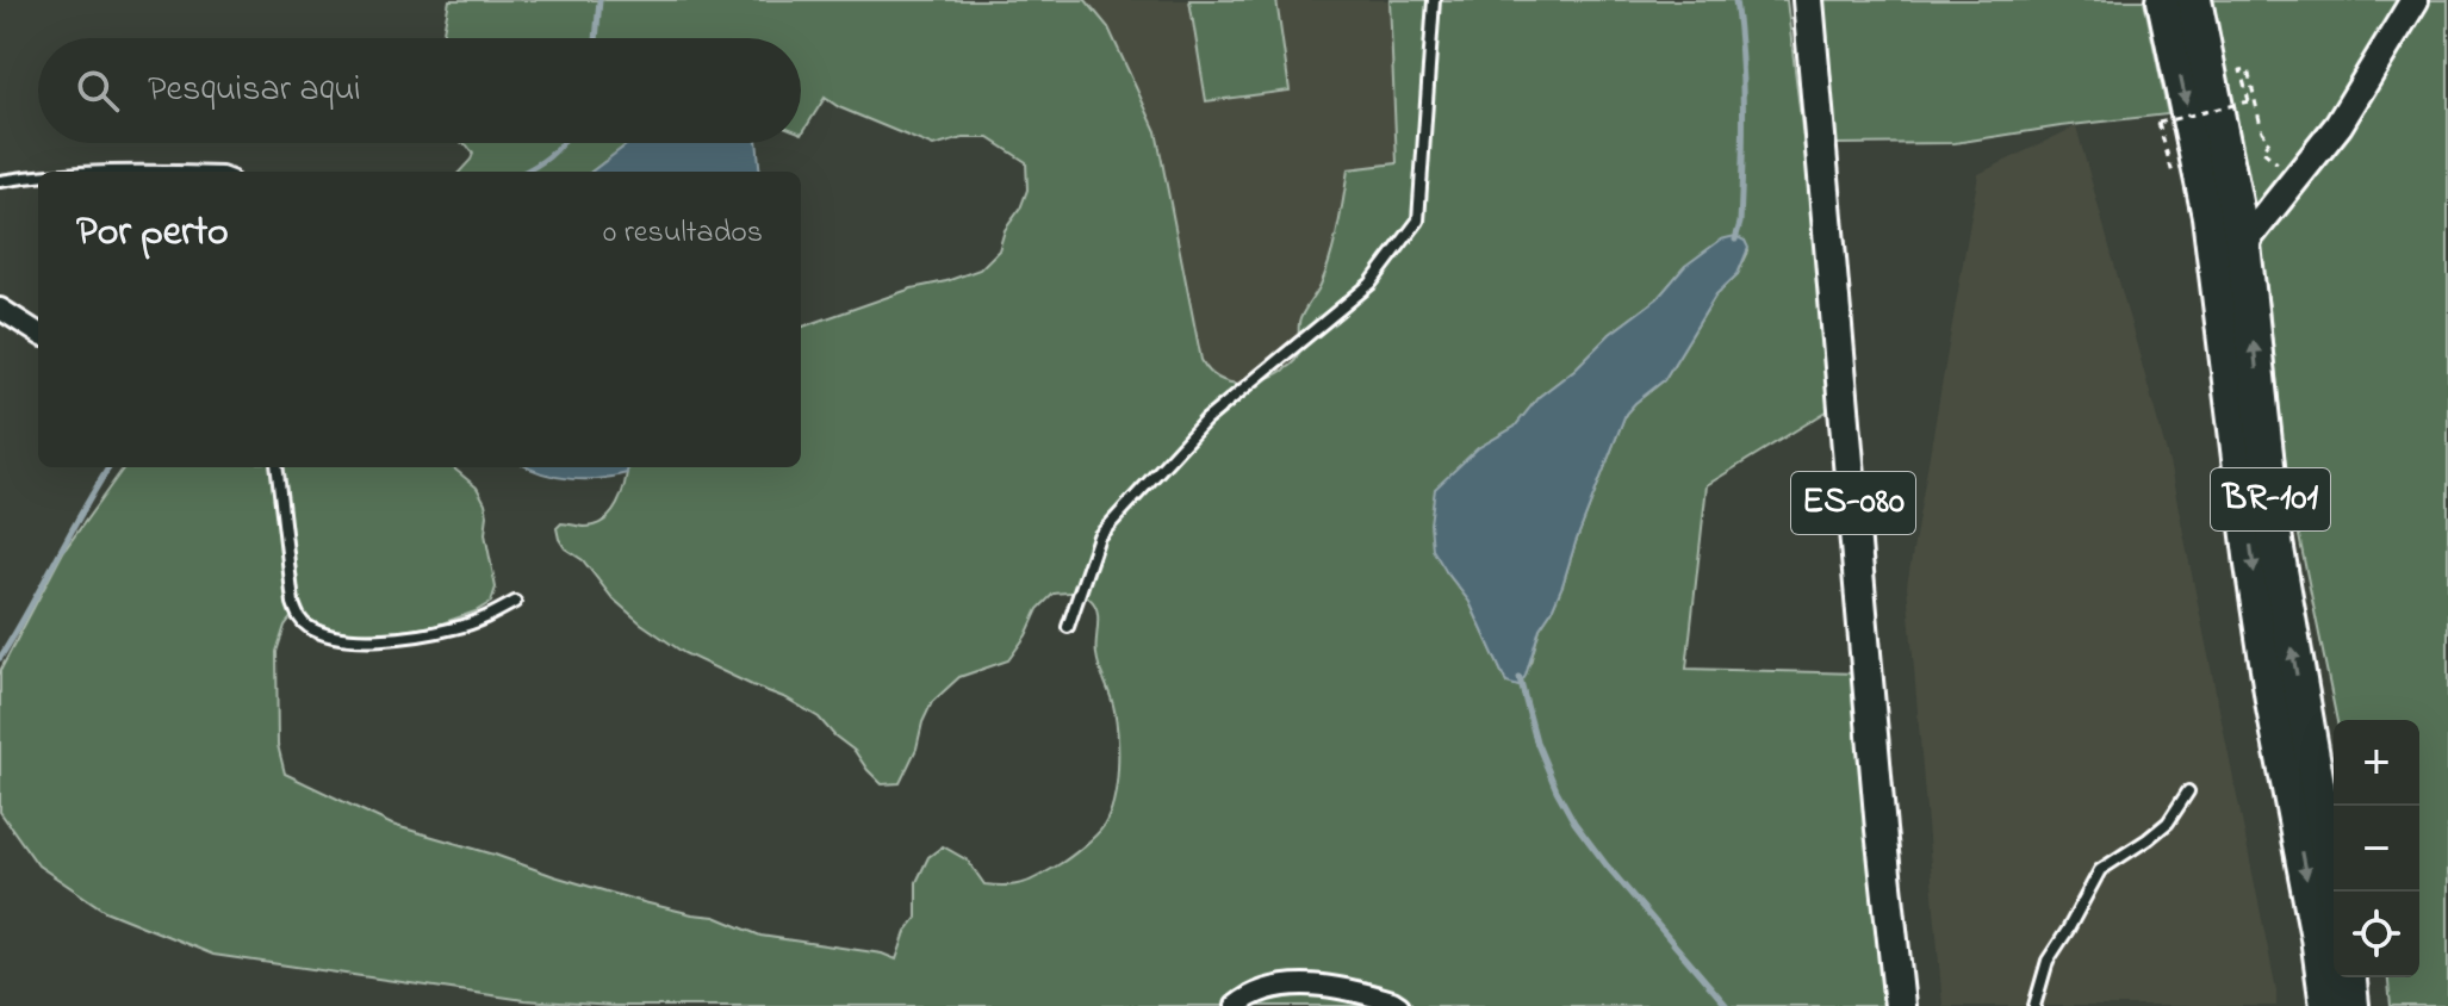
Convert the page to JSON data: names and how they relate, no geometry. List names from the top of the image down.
{
  "streets": {
    "highway": ["BR-101"],
    "main road": ["ES-080"]
  },
  "page": {
    "search": "Pesquisar aqui",
    "heading": ["Por perto", "0 resultados"],
    "map_buttons": ["+", "−"]
  }
}
